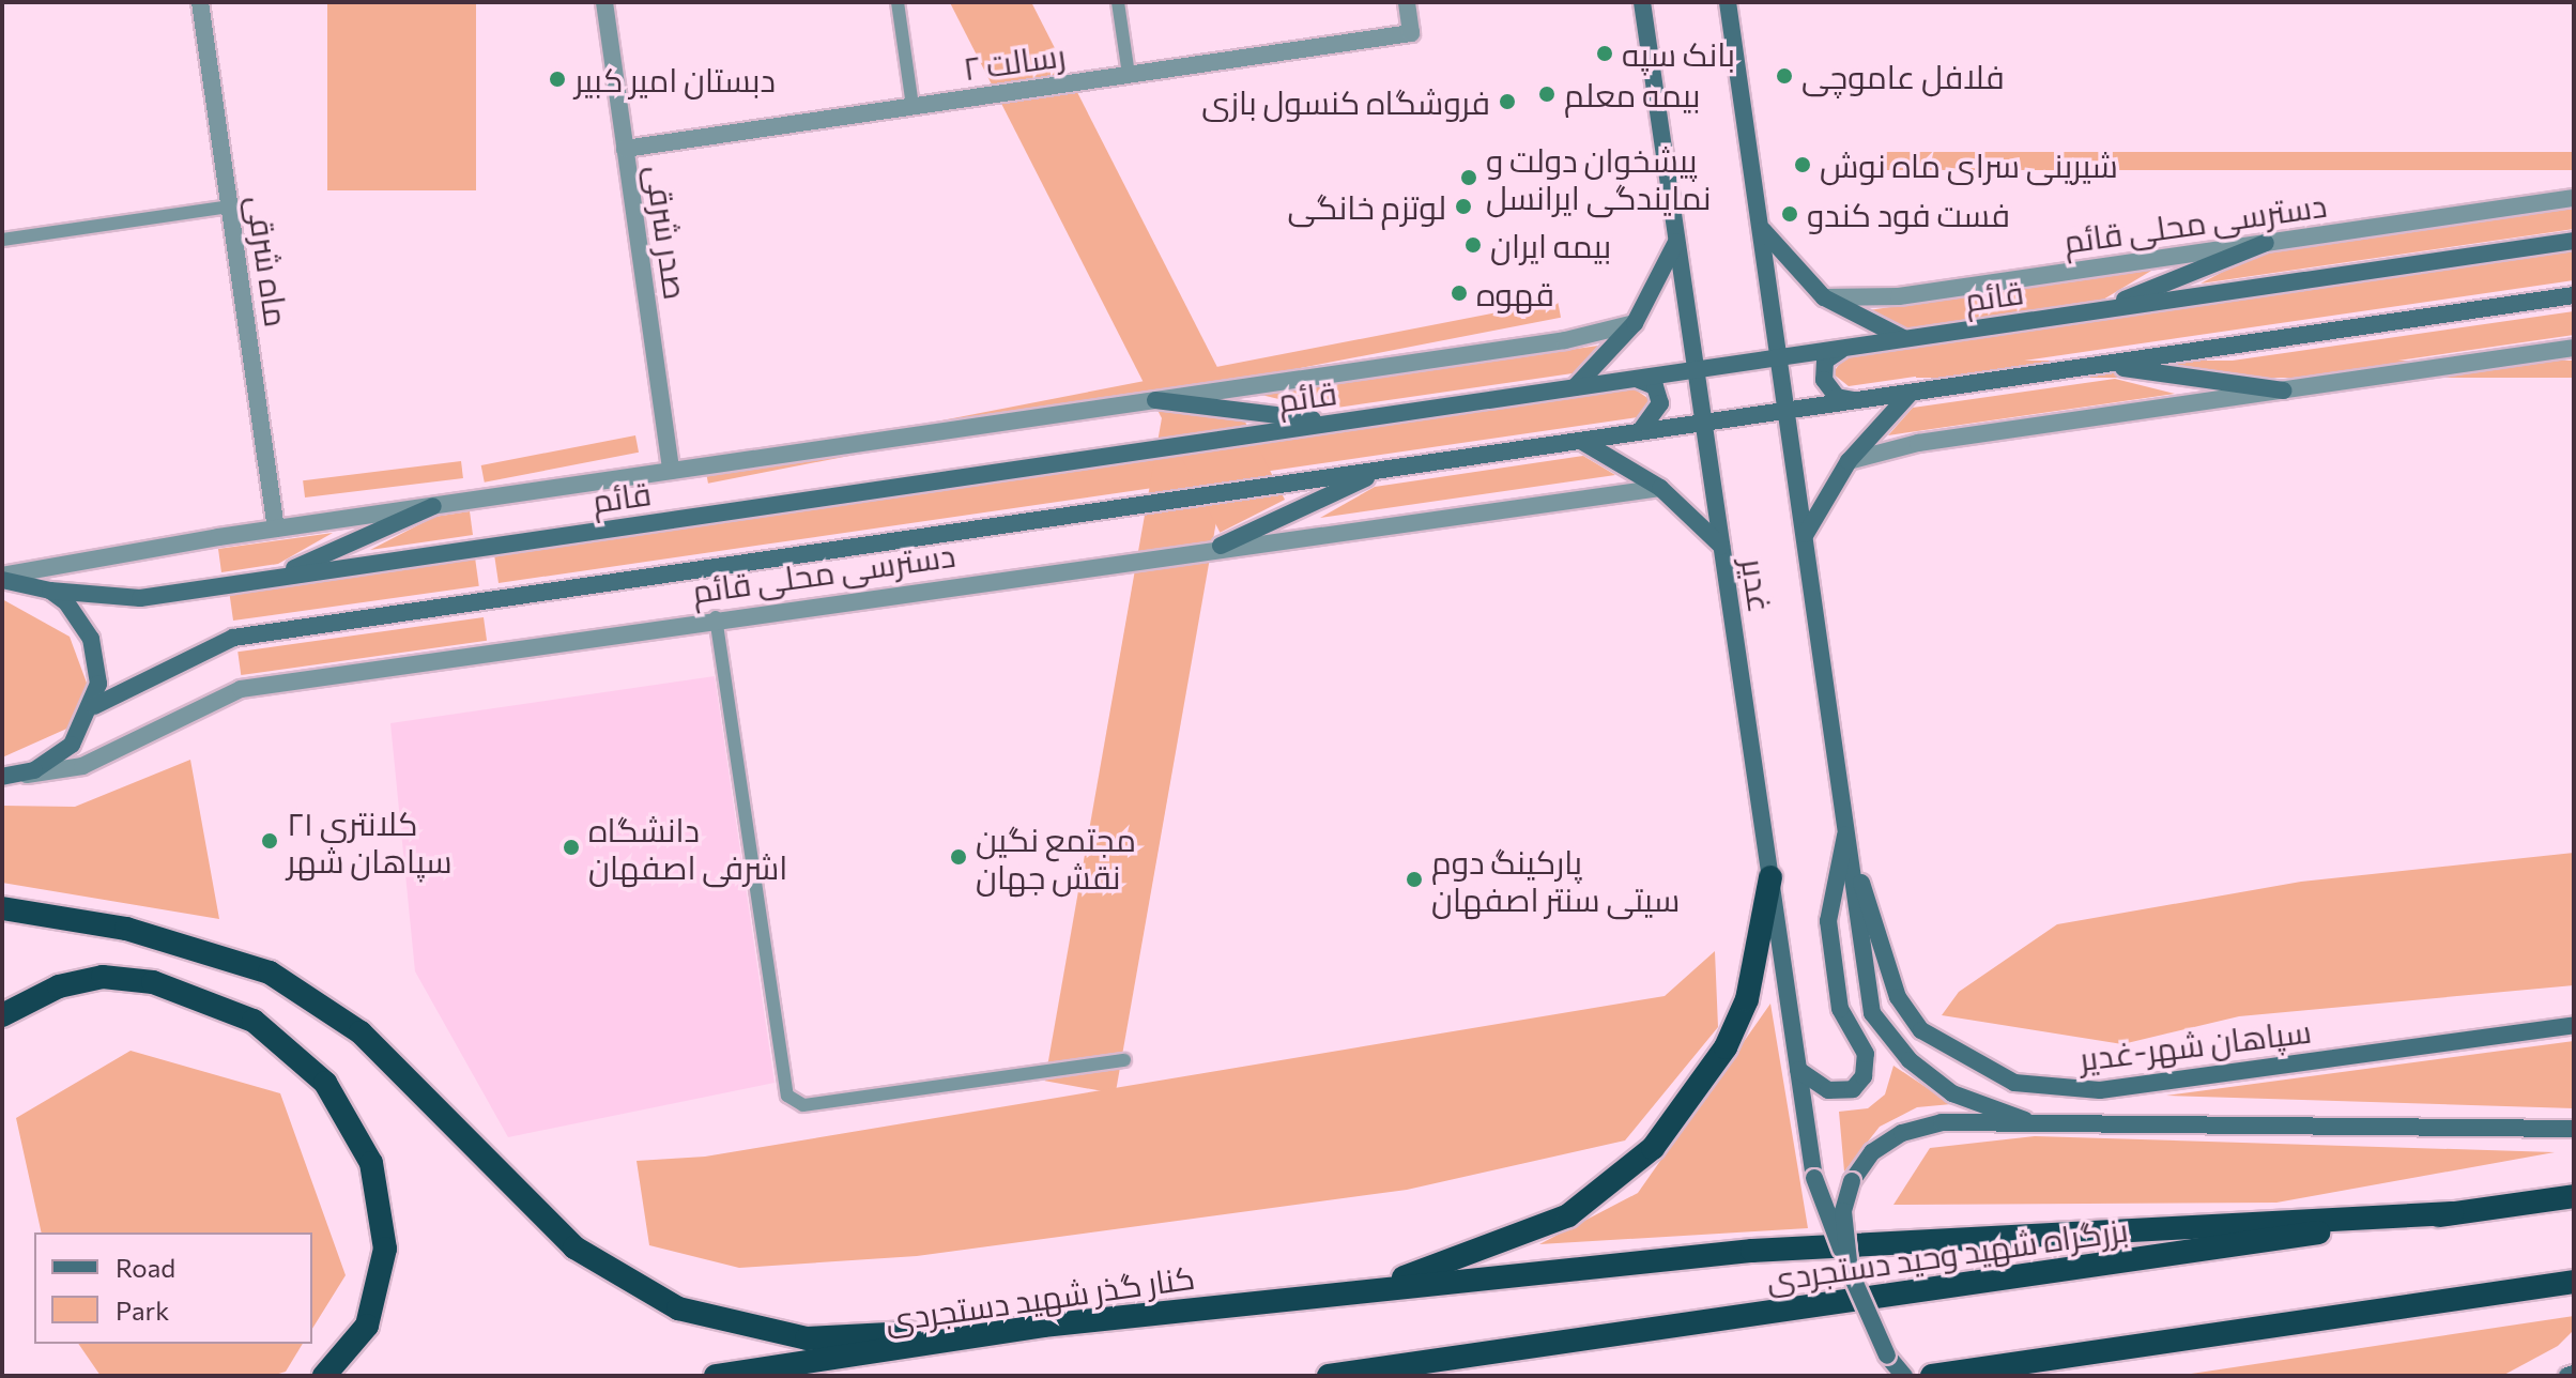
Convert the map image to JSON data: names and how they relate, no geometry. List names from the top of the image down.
{
  "streets": {
    "highway": ["بزرگراه شهید وحید دستجردی", "کنار گذر شهید دستجردی"],
    "main road": ["قائم", "غدیر", "سپاهان شهر-غدیر"],
    "street": [
      "رسالت ۲",
      "دسترسی محلی قائم",
      "صدر شرقی",
      "ماه شرقی"
    ]
  },
  "crossings": [
    ["رسالت ۲", "صدر شرقی"],
    ["قائم", "غدیر"],
    ["غدیر", "سپاهان شهر-غدیر"]
  ],
  "places": [
    "بانک سپه",
    "فلافل عاموچی",
    "دبستان امیر کبیر",
    "بیمه معلم",
    "فروشگاه کنسول بازی",
    "شیرینی سرای ماه نوش",
    "پیشخوان دولت و نمایندگی ایرانسل",
    "لوتزم خانگی",
    "فست فود کندو",
    "بیمه ایران",
    "قهوه",
    "کلانتری ۲۱ سپاهان شهر",
    "دانشگاه اشرفی اصفهان",
    "مجتمع نگین نقش جهان",
    "پارکینگ دوم سیتی سنتر اصفهان"
  ],
  "legend": ["Road", "Park"]
}
